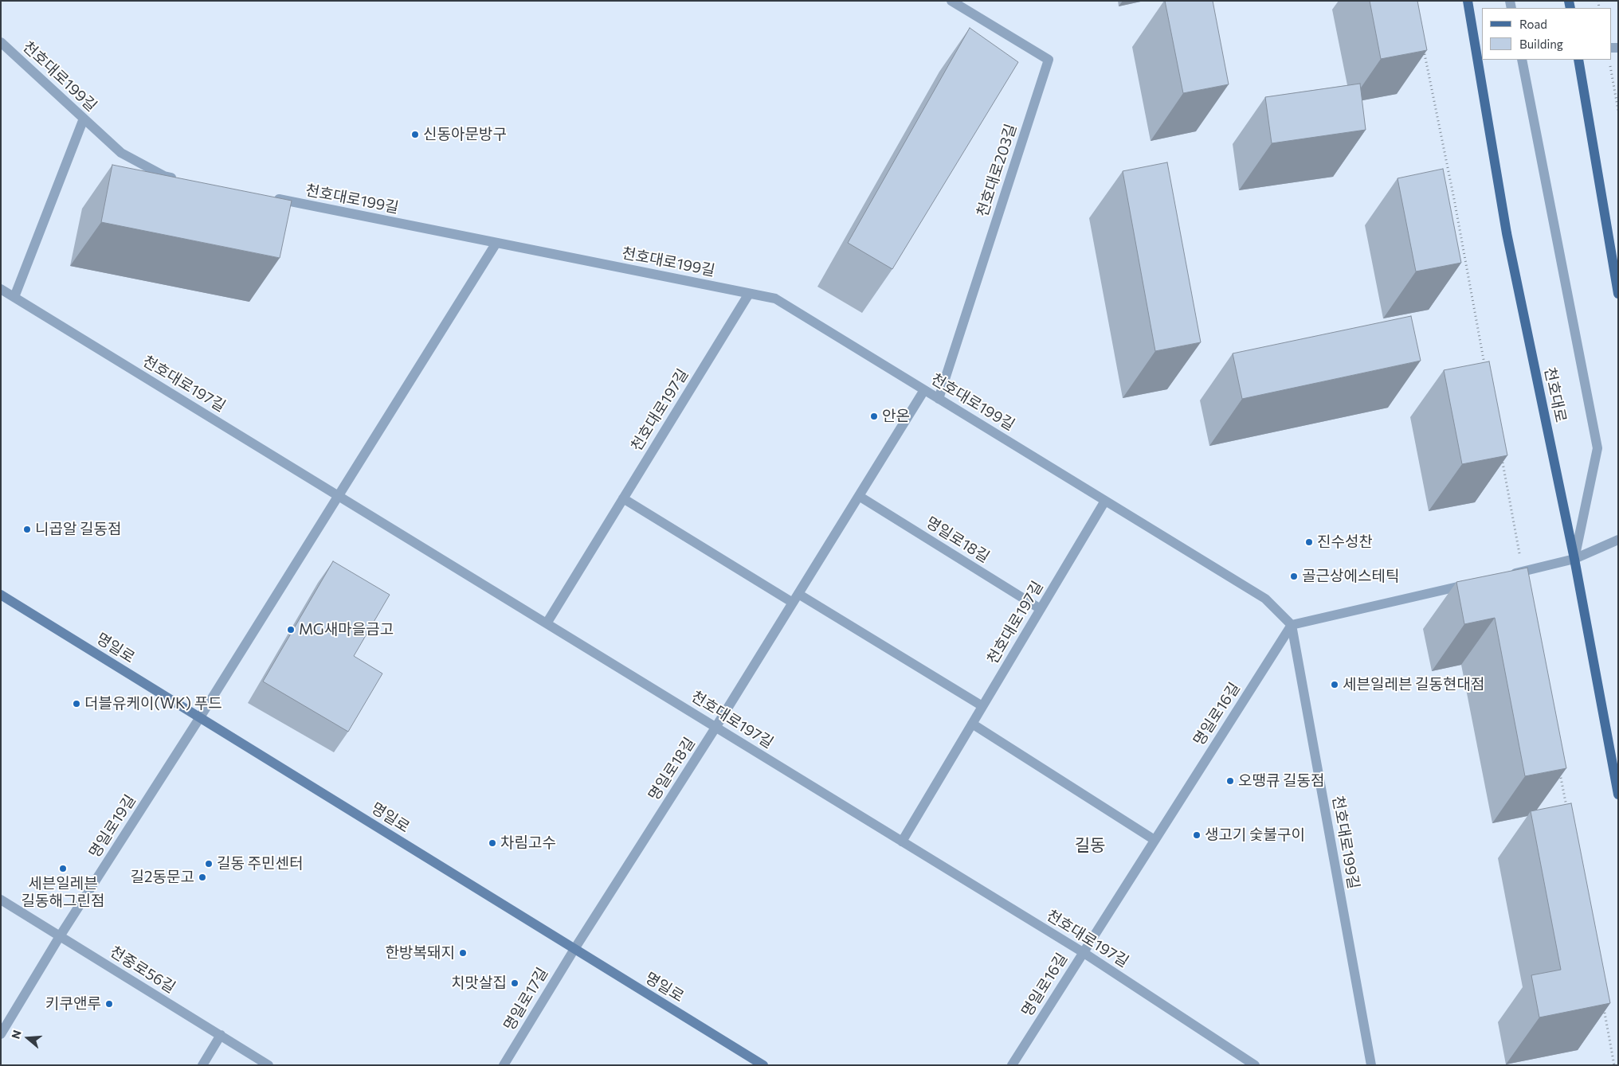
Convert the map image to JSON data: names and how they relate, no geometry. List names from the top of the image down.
{
  "streets": {
    "main road": ["천호대로"],
    "street": [
      "천호대로199길",
      "천호대로203길",
      "천호대로197길",
      "명일로18길",
      "명일로",
      "명일로16길",
      "명일로19길",
      "천중로56길",
      "명일로17길"
    ]
  },
  "crossings": [
    ["천호대로199길", "천호대로203길"],
    ["천호대로199길", "천호대로197길"],
    ["천호대로199길", "명일로18길"],
    ["천호대로199길", "명일로16길"],
    ["천호대로197길", "명일로18길"],
    ["천호대로197길", "명일로16길"],
    ["명일로18길", "명일로"],
    ["명일로18길", "명일로17길"],
    ["명일로", "명일로19길"],
    ["명일로", "명일로17길"],
    ["명일로19길", "천중로56길"]
  ],
  "districts": ["길동"],
  "places": [
    "신동아문방구",
    "안온",
    "니곱알 길동점",
    "진수성찬",
    "골근상에스테틱",
    "MG새마을금고",
    "세븐일레븐 길동현대점",
    "더블유케이(WK) 푸드",
    "오땡큐 길동점",
    "생고기 숯불구이",
    "차림고수",
    "길동 주민센터",
    "세븐일레븐 길동해그린점",
    "길2동문고",
    "한방복돼지",
    "치맛살집",
    "키쿠앤루"
  ],
  "legend": ["Road", "Building"],
  "north": "left"
}
